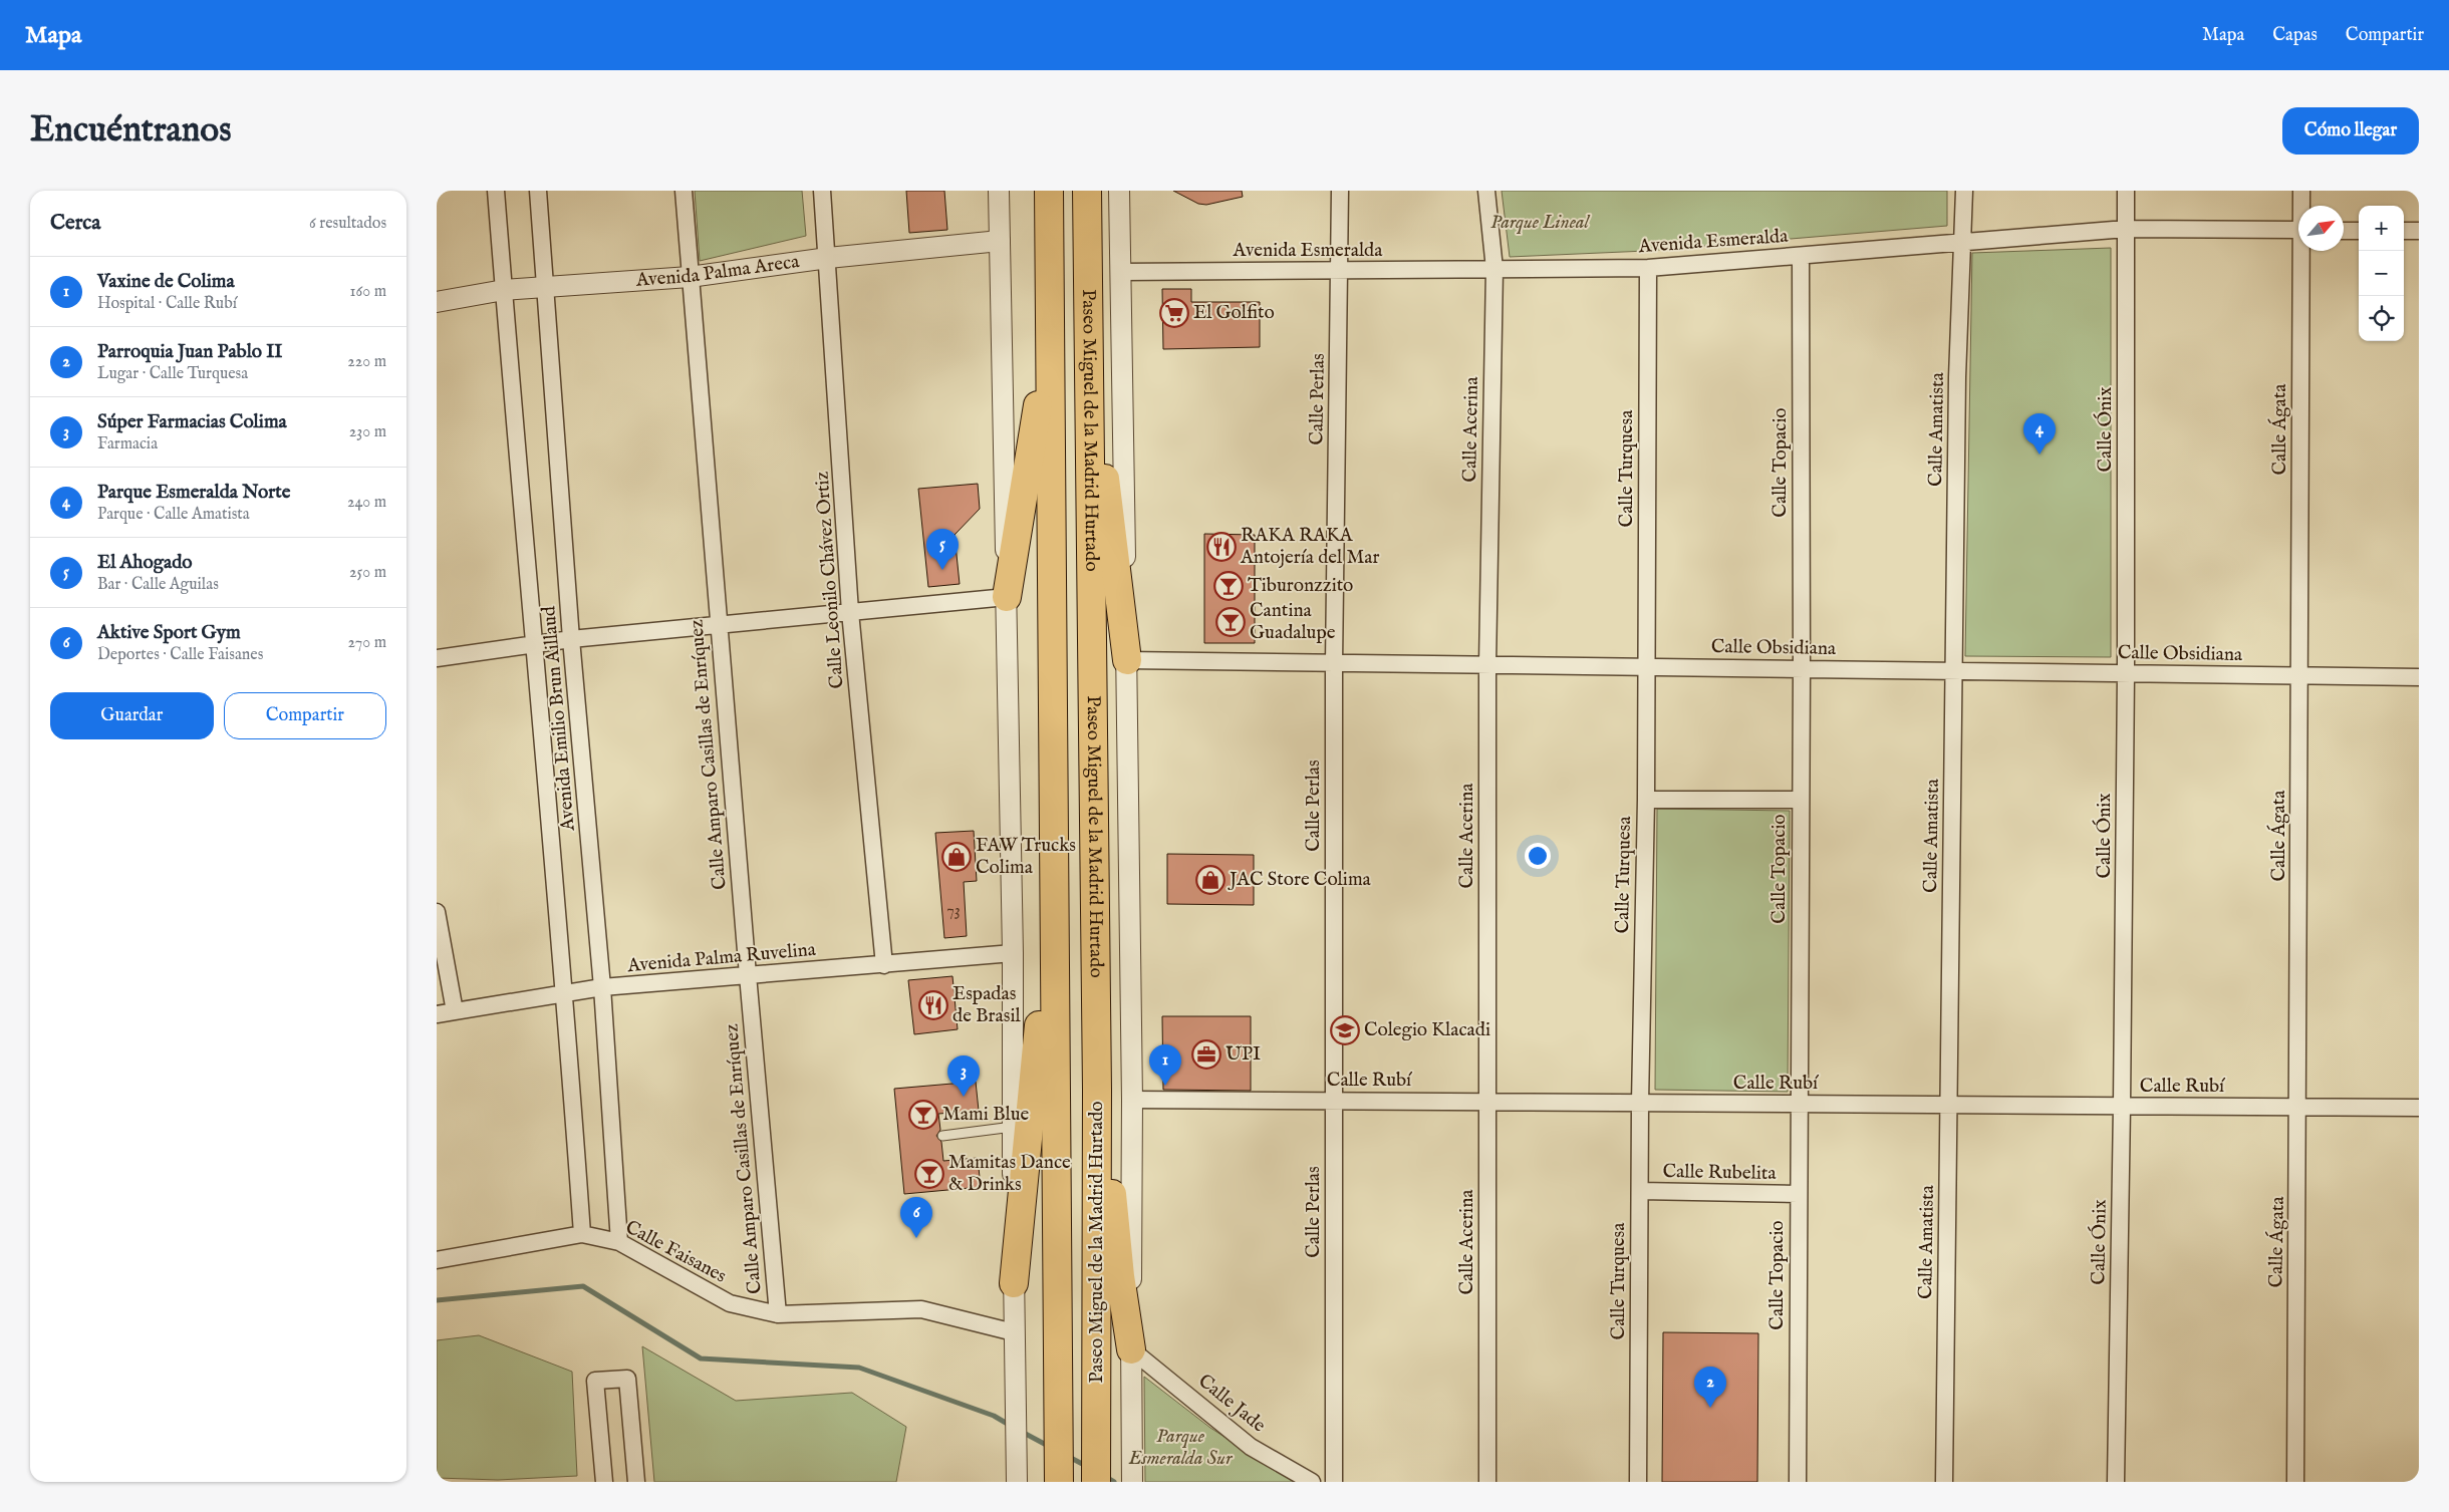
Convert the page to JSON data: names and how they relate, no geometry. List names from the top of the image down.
{
  "streets": {
    "highway": ["Paseo Miguel de la Madrid Hurtado"],
    "street": [
      "Avenida Esmeralda",
      "Avenida Palma Areca",
      "Calle Perlas",
      "Calle Acerina",
      "Calle Amatista",
      "Calle Ónix",
      "Calle Ágata",
      "Calle Topacio",
      "Calle Turquesa",
      "Calle Leonilo Chávez Ortiz",
      "Calle Obsidiana",
      "Avenida Emilio Brun Aillaud",
      "Calle Amparo Casillas de Enríquez",
      "Avenida Palma Ruvelina",
      "Calle Rubí",
      "Calle Rubelita",
      "Calle Faisanes",
      "Calle Jade"
    ]
  },
  "crossings": [
    ["Avenida Esmeralda", "Calle Perlas"],
    ["Avenida Esmeralda", "Calle Acerina"],
    ["Avenida Esmeralda", "Calle Amatista"],
    ["Avenida Esmeralda", "Calle Ónix"],
    ["Avenida Esmeralda", "Calle Topacio"],
    ["Avenida Esmeralda", "Calle Turquesa"],
    ["Avenida Palma Areca", "Calle Leonilo Chávez Ortiz"],
    ["Avenida Palma Areca", "Avenida Emilio Brun Aillaud"],
    ["Avenida Palma Areca", "Calle Amparo Casillas de Enríquez"],
    ["Calle Perlas", "Calle Obsidiana"],
    ["Calle Perlas", "Calle Rubí"],
    ["Calle Acerina", "Calle Obsidiana"],
    ["Calle Acerina", "Calle Rubí"],
    ["Calle Amatista", "Calle Obsidiana"],
    ["Calle Amatista", "Calle Rubí"],
    ["Calle Ónix", "Calle Obsidiana"],
    ["Calle Ónix", "Calle Rubí"],
    ["Calle Ágata", "Calle Obsidiana"],
    ["Calle Ágata", "Calle Rubí"],
    ["Calle Topacio", "Calle Obsidiana"],
    ["Calle Topacio", "Calle Rubí"],
    ["Calle Topacio", "Calle Rubelita"],
    ["Calle Turquesa", "Calle Obsidiana"],
    ["Calle Turquesa", "Calle Rubí"],
    ["Calle Turquesa", "Calle Rubelita"],
    ["Calle Leonilo Chávez Ortiz", "Avenida Palma Ruvelina"],
    ["Avenida Emilio Brun Aillaud", "Avenida Palma Ruvelina"],
    ["Avenida Emilio Brun Aillaud", "Calle Faisanes"],
    ["Calle Amparo Casillas de Enríquez", "Avenida Palma Ruvelina"],
    ["Calle Amparo Casillas de Enríquez", "Calle Faisanes"]
  ],
  "parks": ["Parque Lineal", "Parque Esmeralda Sur"],
  "places": {
    "supermarket": ["El Golfito"],
    "restaurant": ["RAKA RAKA Antojería del Mar", "Espadas de Brasil"],
    "bar": [
      "Tiburonzzito",
      "Cantina Guadalupe",
      "Mami Blue",
      "Mamitas Dance & Drinks"
    ],
    "shop": ["FAW Trucks Colima", "JAC Store Colima"],
    "school or university": ["Colegio Klacadi"],
    "office": ["UPI"]
  },
  "house_numbers": ["73"],
  "north": "top right",
  "page": {
    "header": "Mapa",
    "nav": ["Mapa", "Capas", "Compartir"],
    "buttons": [
      "Cómo llegar",
      ["Guardar", "Compartir"]
    ],
    "title": "Encuéntranos",
    "heading": ["Cerca", "6 resultados"],
    "map_buttons": ["+", "−"],
    "list": [
      {
        "mark": "1",
        "name": "Vaxine de Colima",
        "note": "Hospital · Calle Rubí",
        "value": "160 m"
      },
      {
        "mark": "2",
        "name": "Parroquia Juan Pablo II",
        "note": "Lugar · Calle Turquesa",
        "value": "220 m"
      },
      {
        "mark": "3",
        "name": "Súper Farmacias Colima",
        "note": "Farmacia",
        "value": "230 m"
      },
      {
        "mark": "4",
        "name": "Parque Esmeralda Norte",
        "note": "Parque · Calle Amatista",
        "value": "240 m"
      },
      {
        "mark": "5",
        "name": "El Ahogado",
        "note": "Bar · Calle Aguilas",
        "value": "250 m"
      },
      {
        "mark": "6",
        "name": "Aktive Sport Gym",
        "note": "Deportes · Calle Faisanes",
        "value": "270 m"
      }
    ],
    "pins": [
      "4",
      "5",
      "1",
      "3",
      "6",
      "2"
    ]
  }
}
